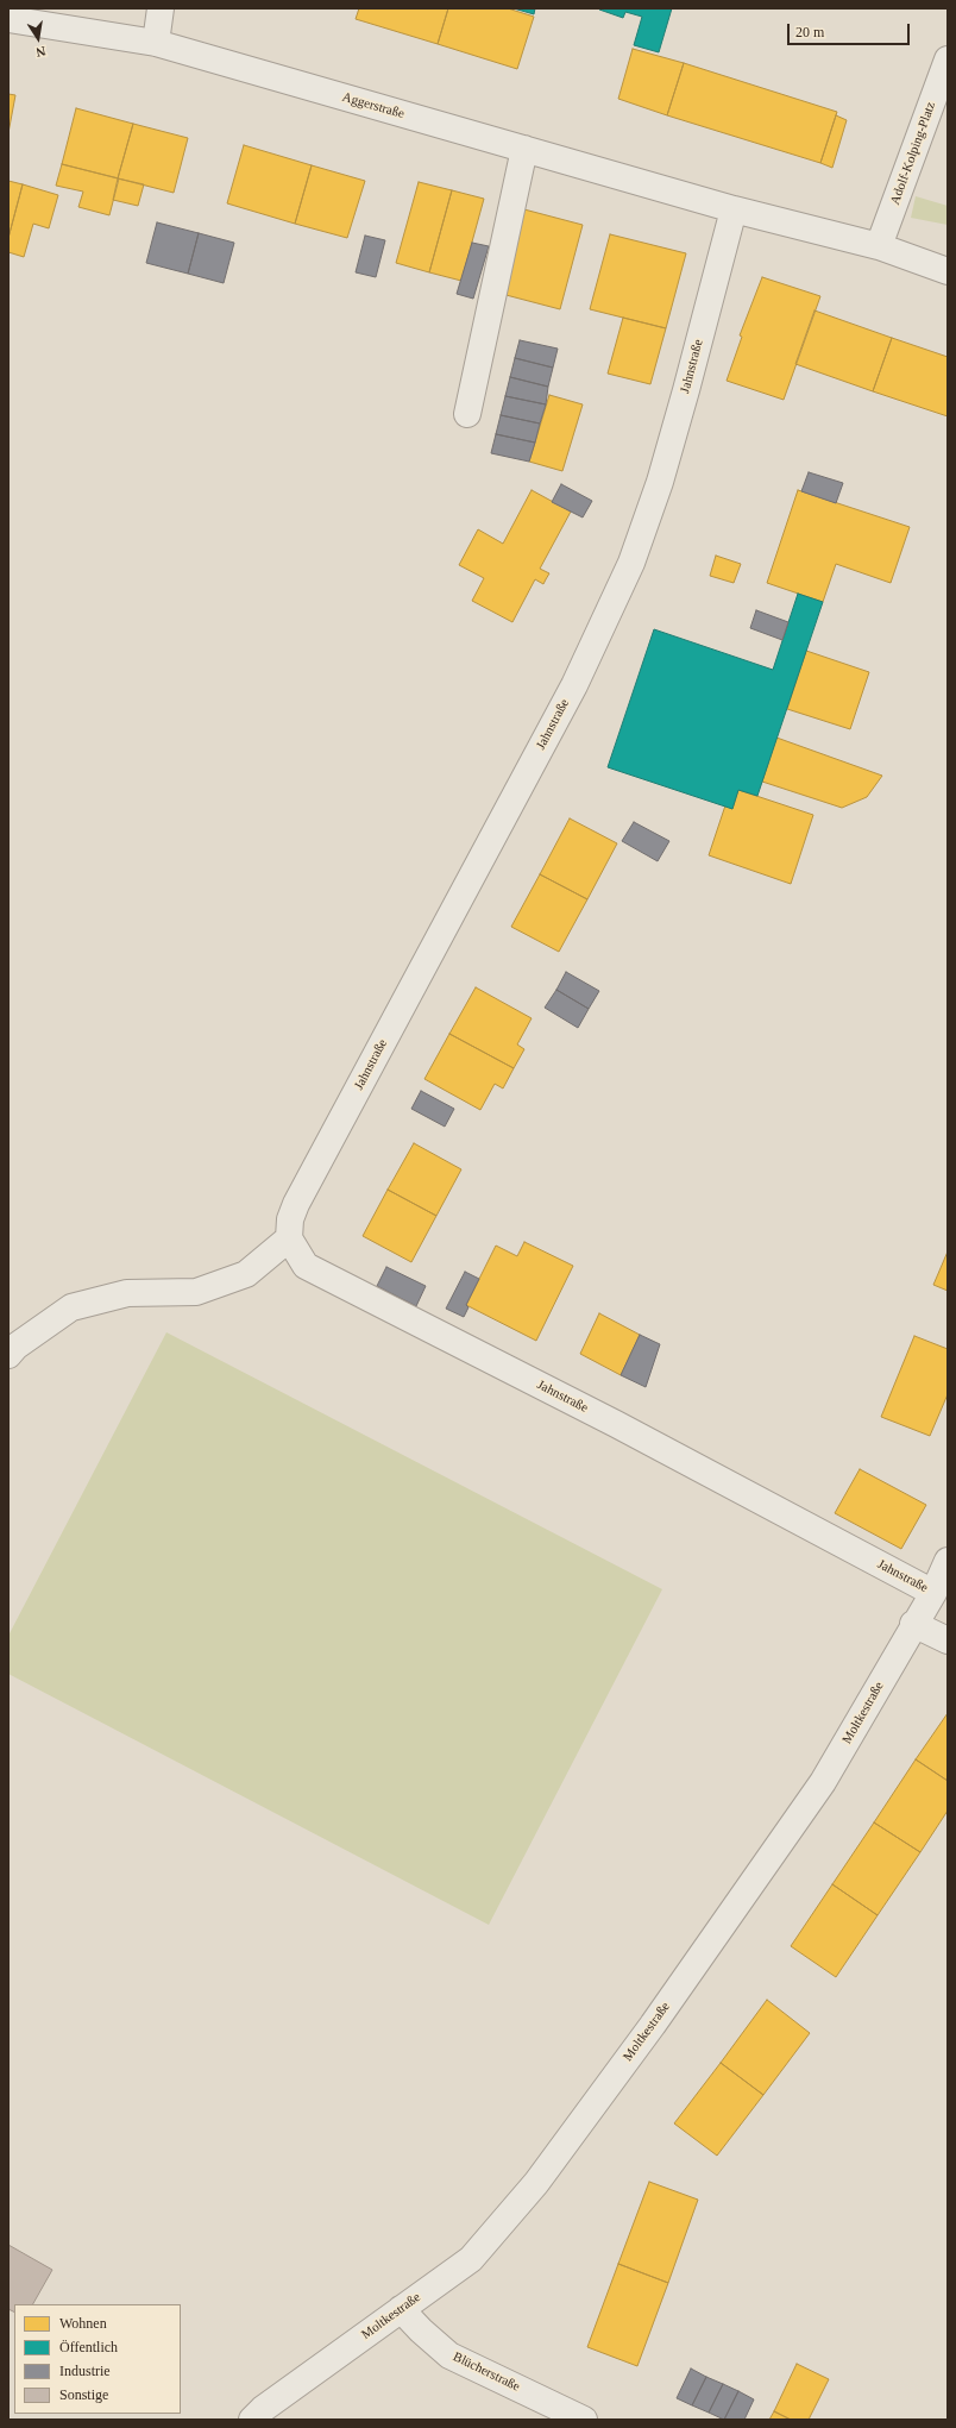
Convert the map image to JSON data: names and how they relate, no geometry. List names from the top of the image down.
{
  "streets": {
    "street": [
      "Aggerstraße",
      "Adolf-Kolping-Platz",
      "Jahnstraße",
      "Moltkestraße",
      "Blücherstraße"
    ]
  },
  "crossings": [
    ["Aggerstraße", "Jahnstraße"],
    ["Jahnstraße", "Moltkestraße"],
    ["Moltkestraße", "Blücherstraße"]
  ],
  "legend": [
    "Wohnen",
    "Öffentlich",
    "Industrie",
    "Sonstige"
  ],
  "scale_bar": "20 m",
  "north": "bottom"
}
